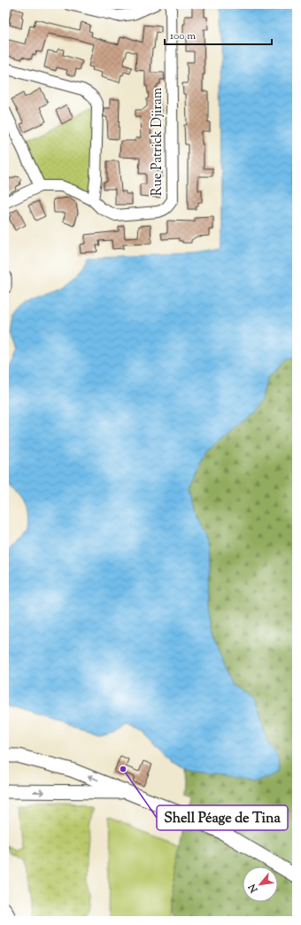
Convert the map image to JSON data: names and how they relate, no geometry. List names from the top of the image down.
{
  "streets": {
    "street": ["Rue Patrick Djiram"]
  },
  "places": ["Shell Péage de Tina"],
  "scale_bar": "100 m",
  "north": "bottom left"
}
